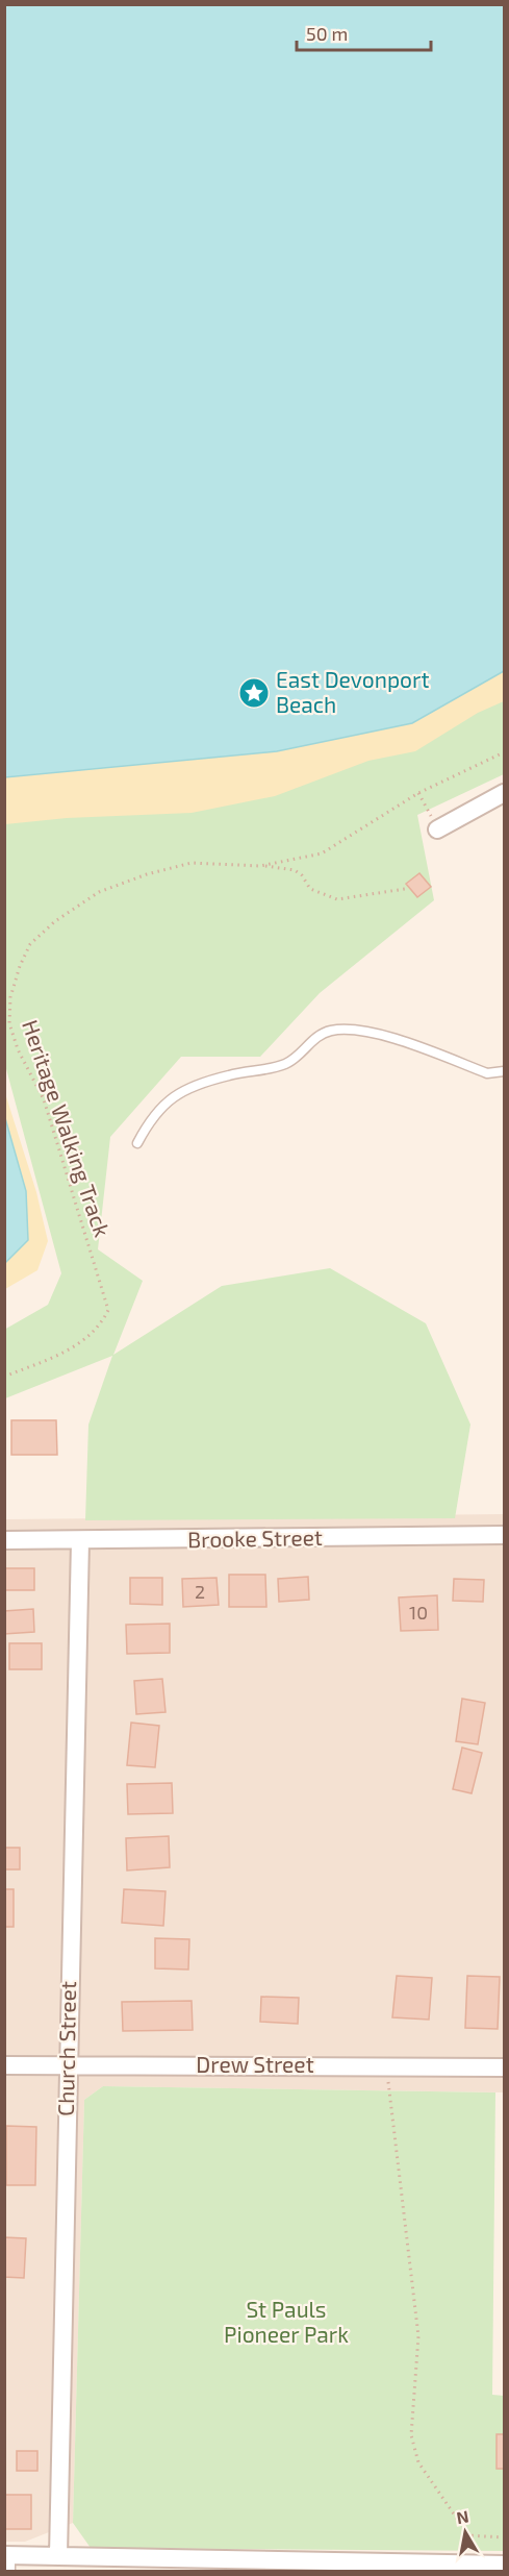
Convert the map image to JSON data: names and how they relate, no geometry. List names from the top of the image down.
{
  "streets": {
    "street": ["Brooke Street", "Church Street", "Drew Street"],
    "path": ["Heritage Walking Track"]
  },
  "crossings": [
    ["Brooke Street", "Church Street"],
    ["Church Street", "Drew Street"]
  ],
  "parks": ["St Pauls Pioneer Park"],
  "places": {
    "place": ["East Devonport Beach"]
  },
  "house_numbers": ["2", "10"],
  "scale_bar": "50 m",
  "north": "top"
}
